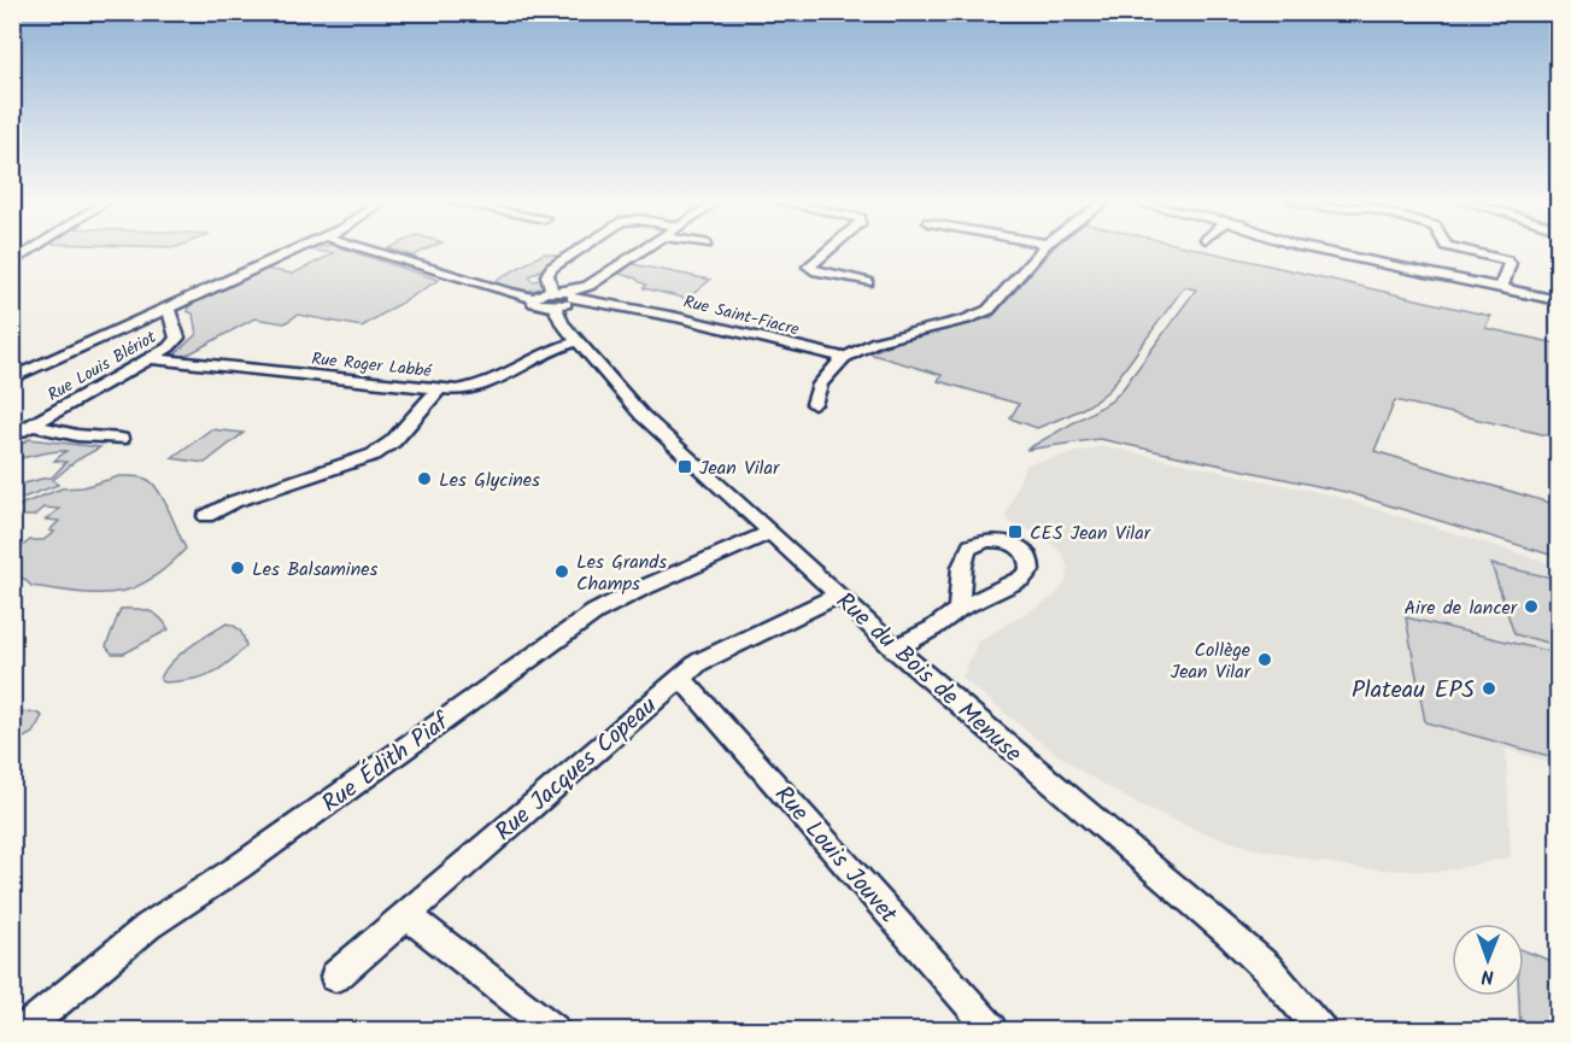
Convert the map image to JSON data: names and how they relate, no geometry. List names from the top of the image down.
{
  "streets": {
    "street": [
      "Rue Saint-Fiacre",
      "Rue Roger Labbé",
      "Rue Louis Blériot",
      "Rue du Bois de Menuse",
      "Rue Édith Piaf",
      "Rue Jacques Copeau",
      "Rue Louis Jouvet"
    ]
  },
  "crossings": [
    ["Rue Roger Labbé", "Rue Louis Blériot"],
    ["Rue Roger Labbé", "Rue du Bois de Menuse"],
    ["Rue du Bois de Menuse", "Rue Édith Piaf"],
    ["Rue du Bois de Menuse", "Rue Jacques Copeau"],
    ["Rue Jacques Copeau", "Rue Louis Jouvet"]
  ],
  "places": {
    "transit": ["Jean Vilar", "CES Jean Vilar"],
    "other": [
      "Les Glycines",
      "Les Balsamines",
      "Les Grands Champs",
      "Aire de lancer",
      "Collège Jean Vilar",
      "Plateau EPS"
    ]
  },
  "north": "bottom"
}
